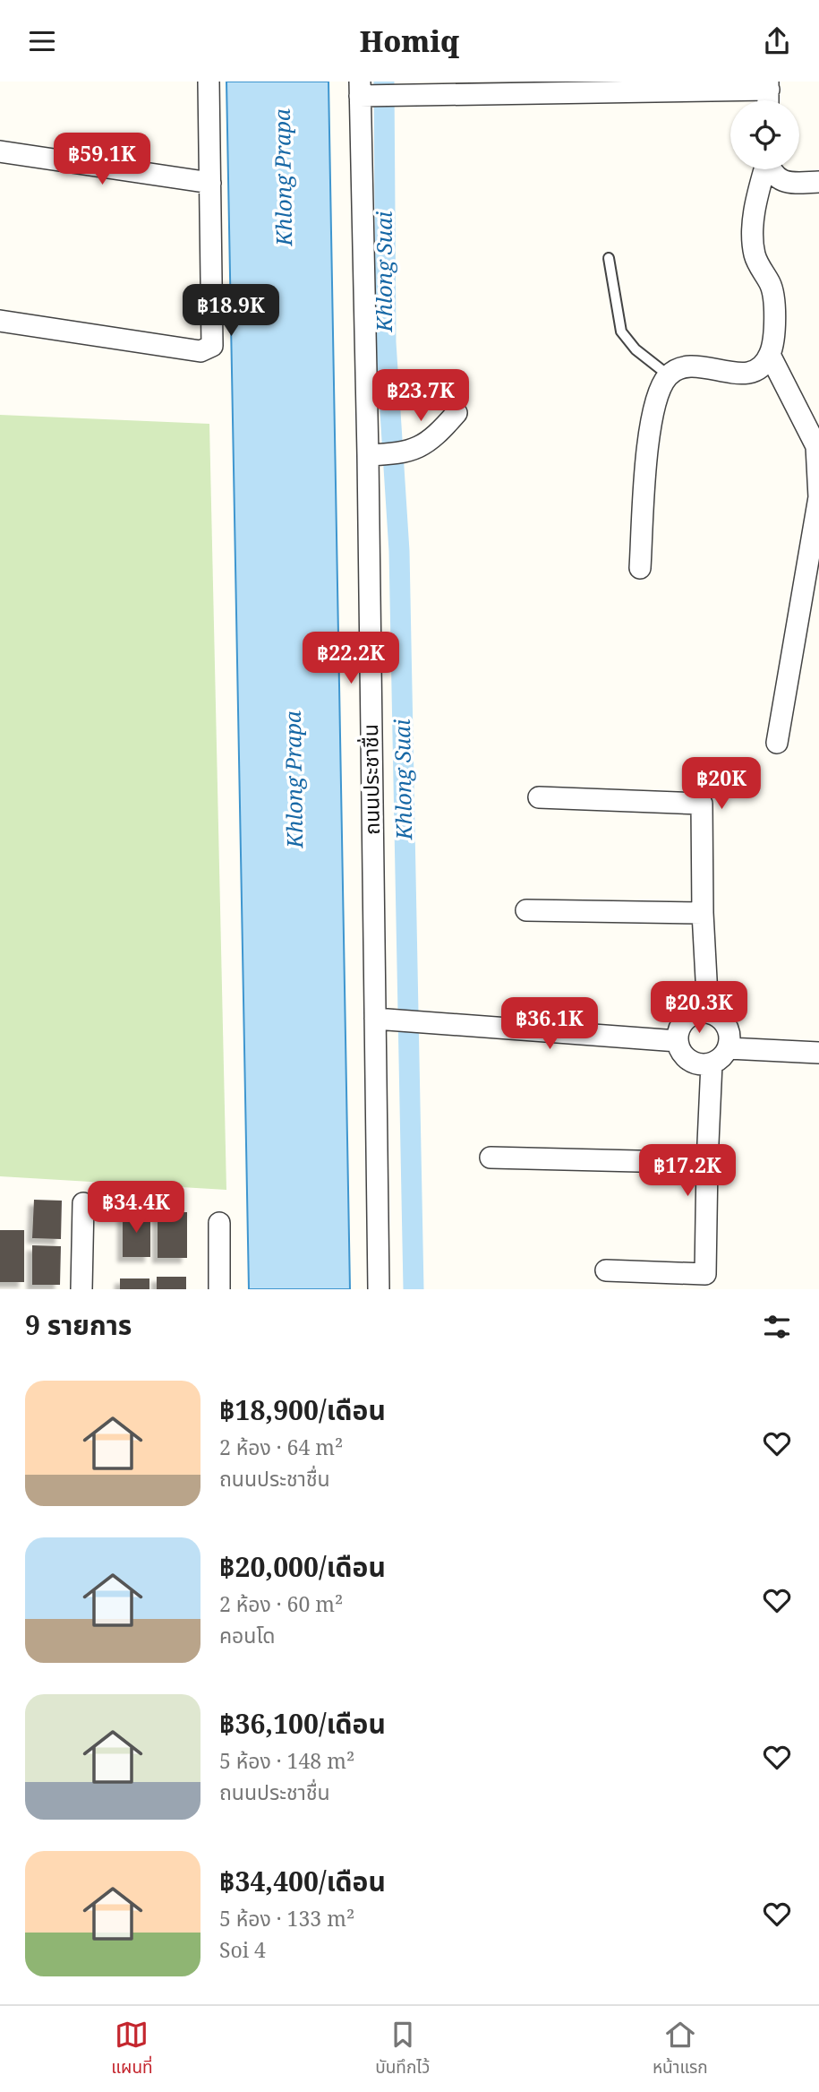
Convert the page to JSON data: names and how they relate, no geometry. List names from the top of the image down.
{
  "streets": {
    "street": ["ถนนประชาชื่น"]
  },
  "water": ["Khlong Prapa", "Khlong Suai"],
  "page": {
    "header": "Homiq",
    "price": [
      "฿59.1K",
      "฿18.9K",
      "฿23.7K",
      "฿22.2K",
      "฿20K",
      "฿20.3K",
      "฿36.1K",
      "฿17.2K",
      "฿34.4K"
    ],
    "heading": "9 รายการ",
    "list": [
      {
        "name": "฿18,900/เดือน",
        "note": "2 ห้อง · 64 m² · ถนนประชาชื่น"
      },
      {
        "name": "฿20,000/เดือน",
        "note": "2 ห้อง · 60 m² · คอนโด"
      },
      {
        "name": "฿36,100/เดือน",
        "note": "5 ห้อง · 148 m² · ถนนประชาชื่น"
      },
      {
        "name": "฿34,400/เดือน",
        "note": "5 ห้อง · 133 m² · Soi 4"
      }
    ],
    "tabs": ["แผนที่", "บันทึกไว้", "หน้าแรก"]
  }
}
